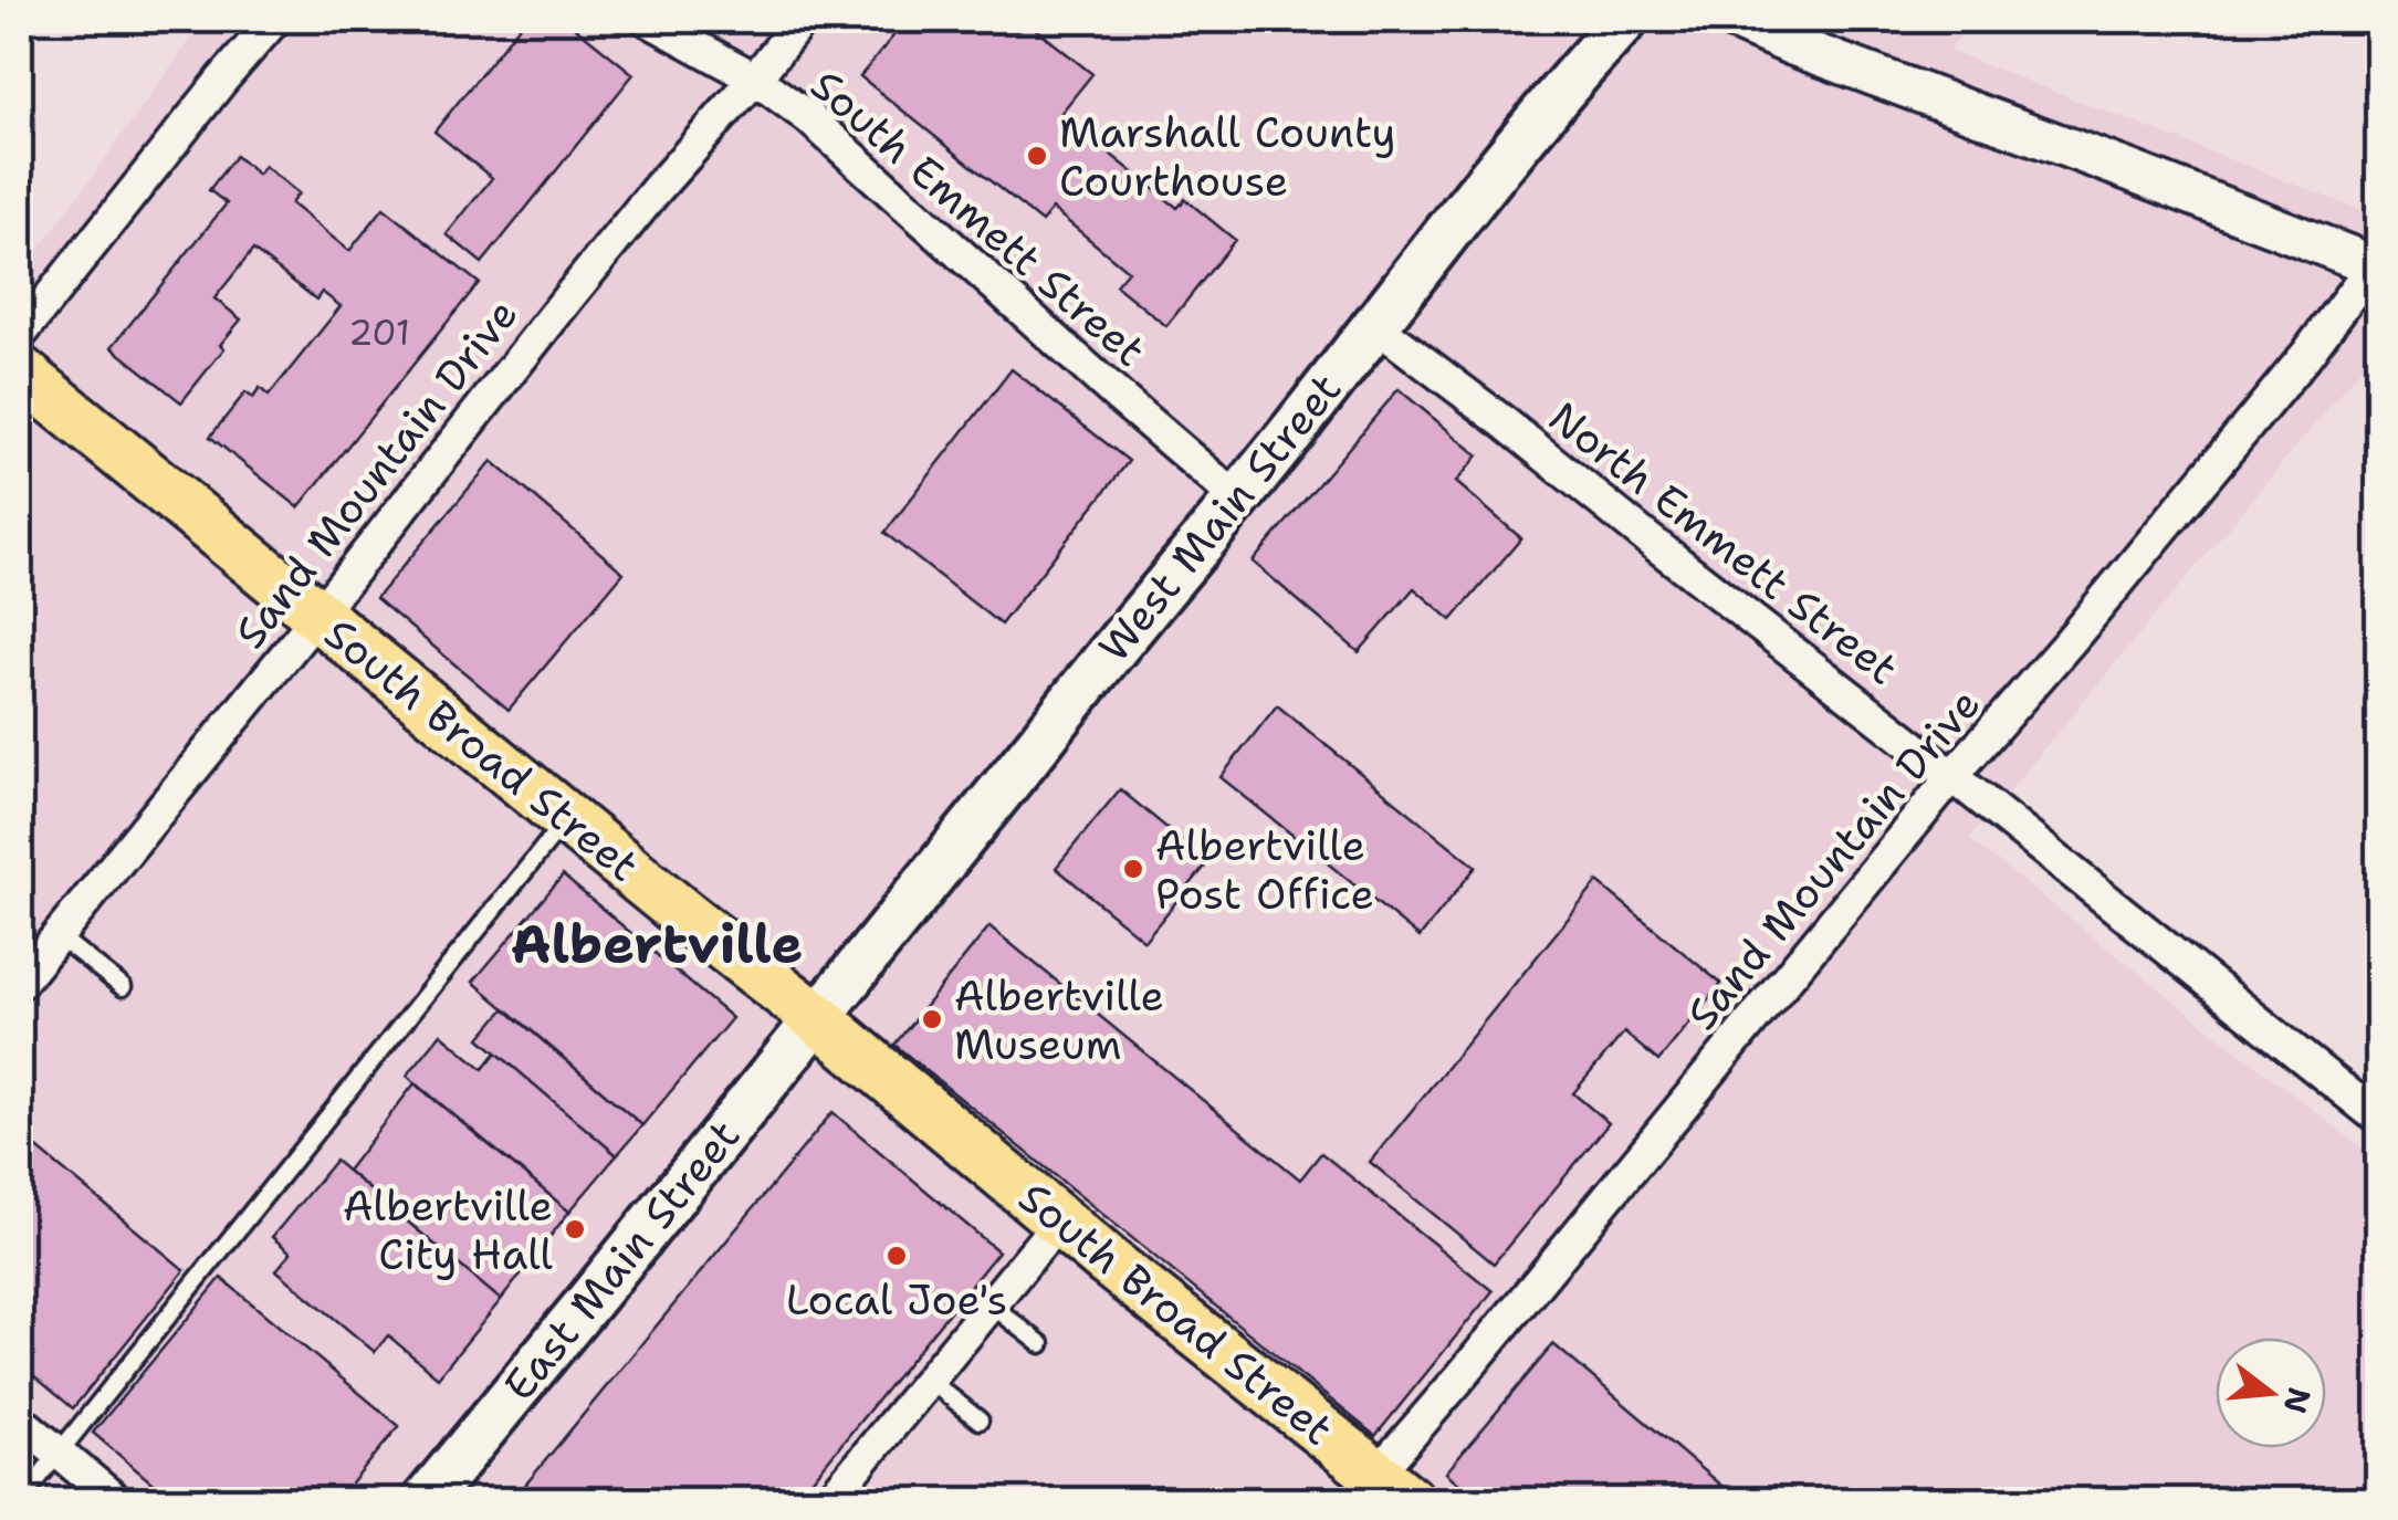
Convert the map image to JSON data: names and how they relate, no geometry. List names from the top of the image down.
{
  "streets": {
    "main road": ["West Main Street", "South Broad Street", "East Main Street"],
    "street": ["South Emmett Street", "Sand Mountain Drive", "North Emmett Street"]
  },
  "crossings": [
    ["South Emmett Street", "Sand Mountain Drive"],
    ["South Emmett Street", "West Main Street"],
    ["Sand Mountain Drive", "North Emmett Street"],
    ["Sand Mountain Drive", "South Broad Street"],
    ["West Main Street", "North Emmett Street"],
    ["West Main Street", "South Broad Street"],
    ["West Main Street", "East Main Street"],
    ["South Broad Street", "East Main Street"]
  ],
  "districts": ["Albertville"],
  "places": [
    "Marshall County Courthouse",
    "Albertville Post Office",
    "Albertville Museum",
    "Albertville City Hall",
    "Local Joe's"
  ],
  "house_numbers": ["201"],
  "north": "right"
}
